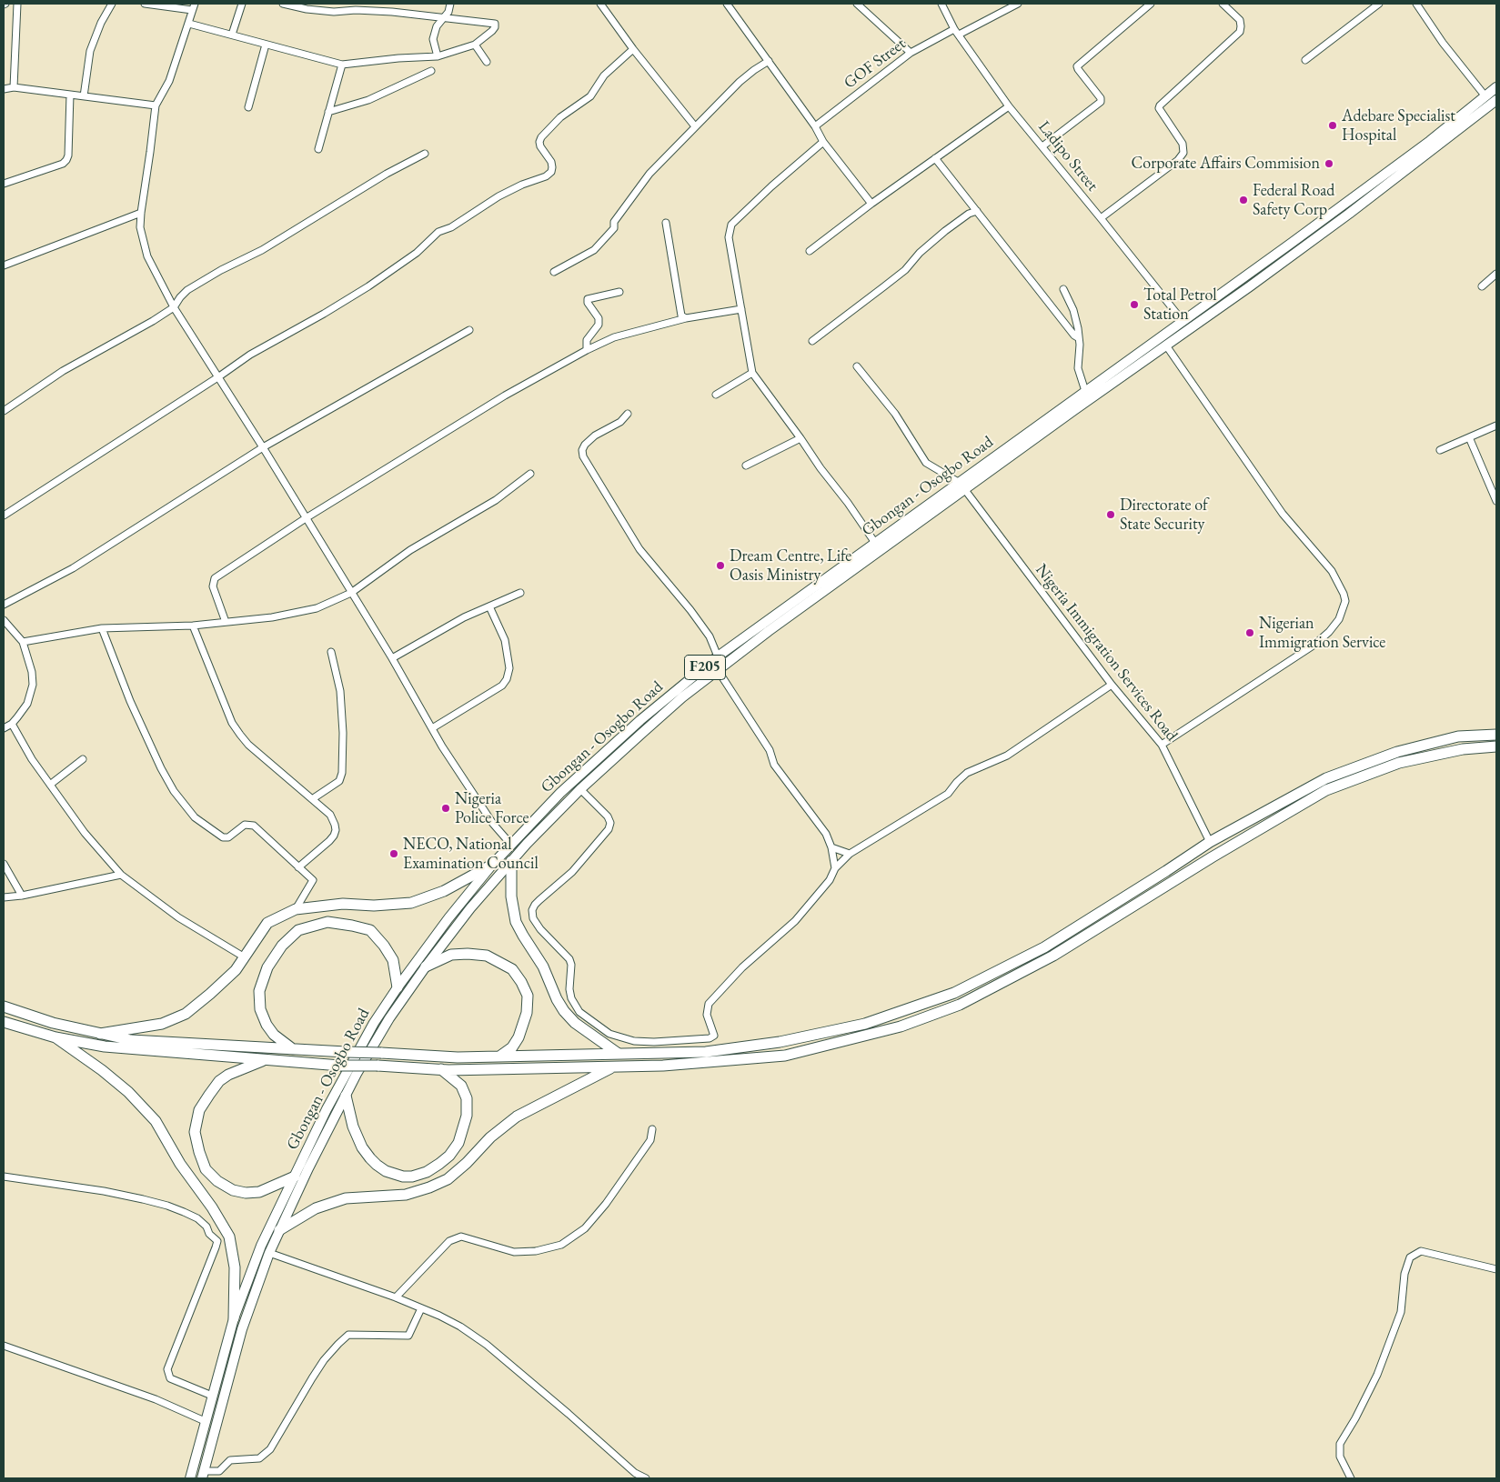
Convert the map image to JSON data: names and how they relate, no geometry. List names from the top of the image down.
{
  "streets": {
    "main road": ["Gbongan - Osogbo Road", "F205"],
    "street": ["GOF Street", "Ladipo Street", "Nigeria Immigration Services Road"]
  },
  "crossings": [
    ["GOF Street", "Ladipo Street"],
    ["Ladipo Street", "Gbongan - Osogbo Road"],
    ["Gbongan - Osogbo Road", "Nigeria Immigration Services Road"]
  ],
  "places": [
    "Adebare Specialist Hospital",
    "Corporate Affairs Commision",
    "Federal Road Safety Corp",
    "Total Petrol Station",
    "Directorate of State Security",
    "Dream Centre, Life Oasis Ministry",
    "Nigerian Immigration Service",
    "Nigeria Police Force",
    "NECO, National Examination Council"
  ]
}
